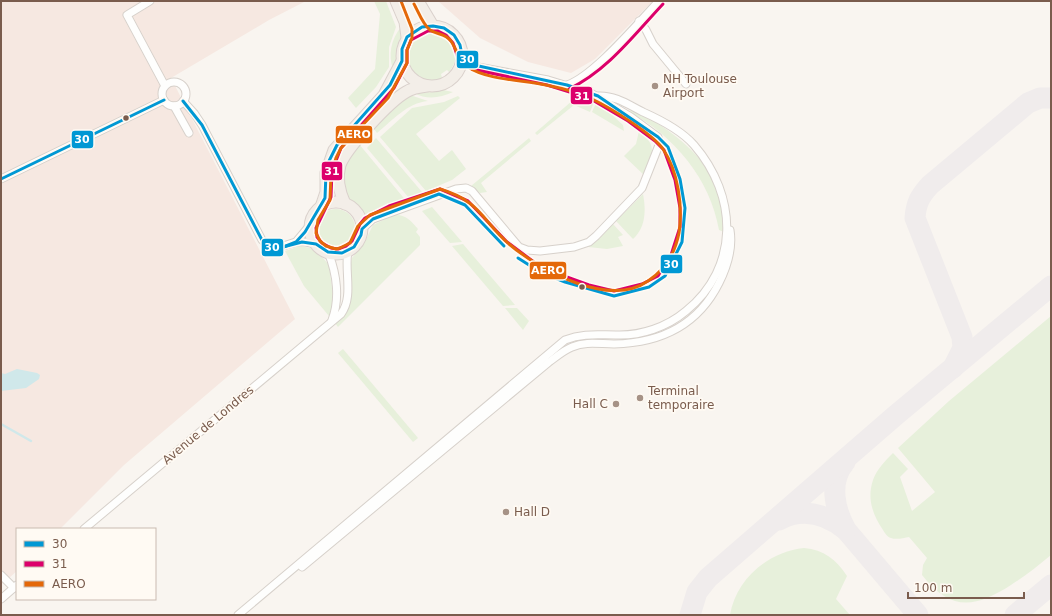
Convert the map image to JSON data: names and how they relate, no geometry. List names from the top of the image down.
{
  "streets": {
    "street": ["Avenue de Londres"]
  },
  "places": [
    "NH Toulouse Airport",
    "Terminal temporaire",
    "Hall C",
    "Hall D"
  ],
  "lines": ["transit line AERO", "transit line 31", "transit line 30"],
  "legend": ["30", "31", "AERO"],
  "scale_bar": "100 m"
}
